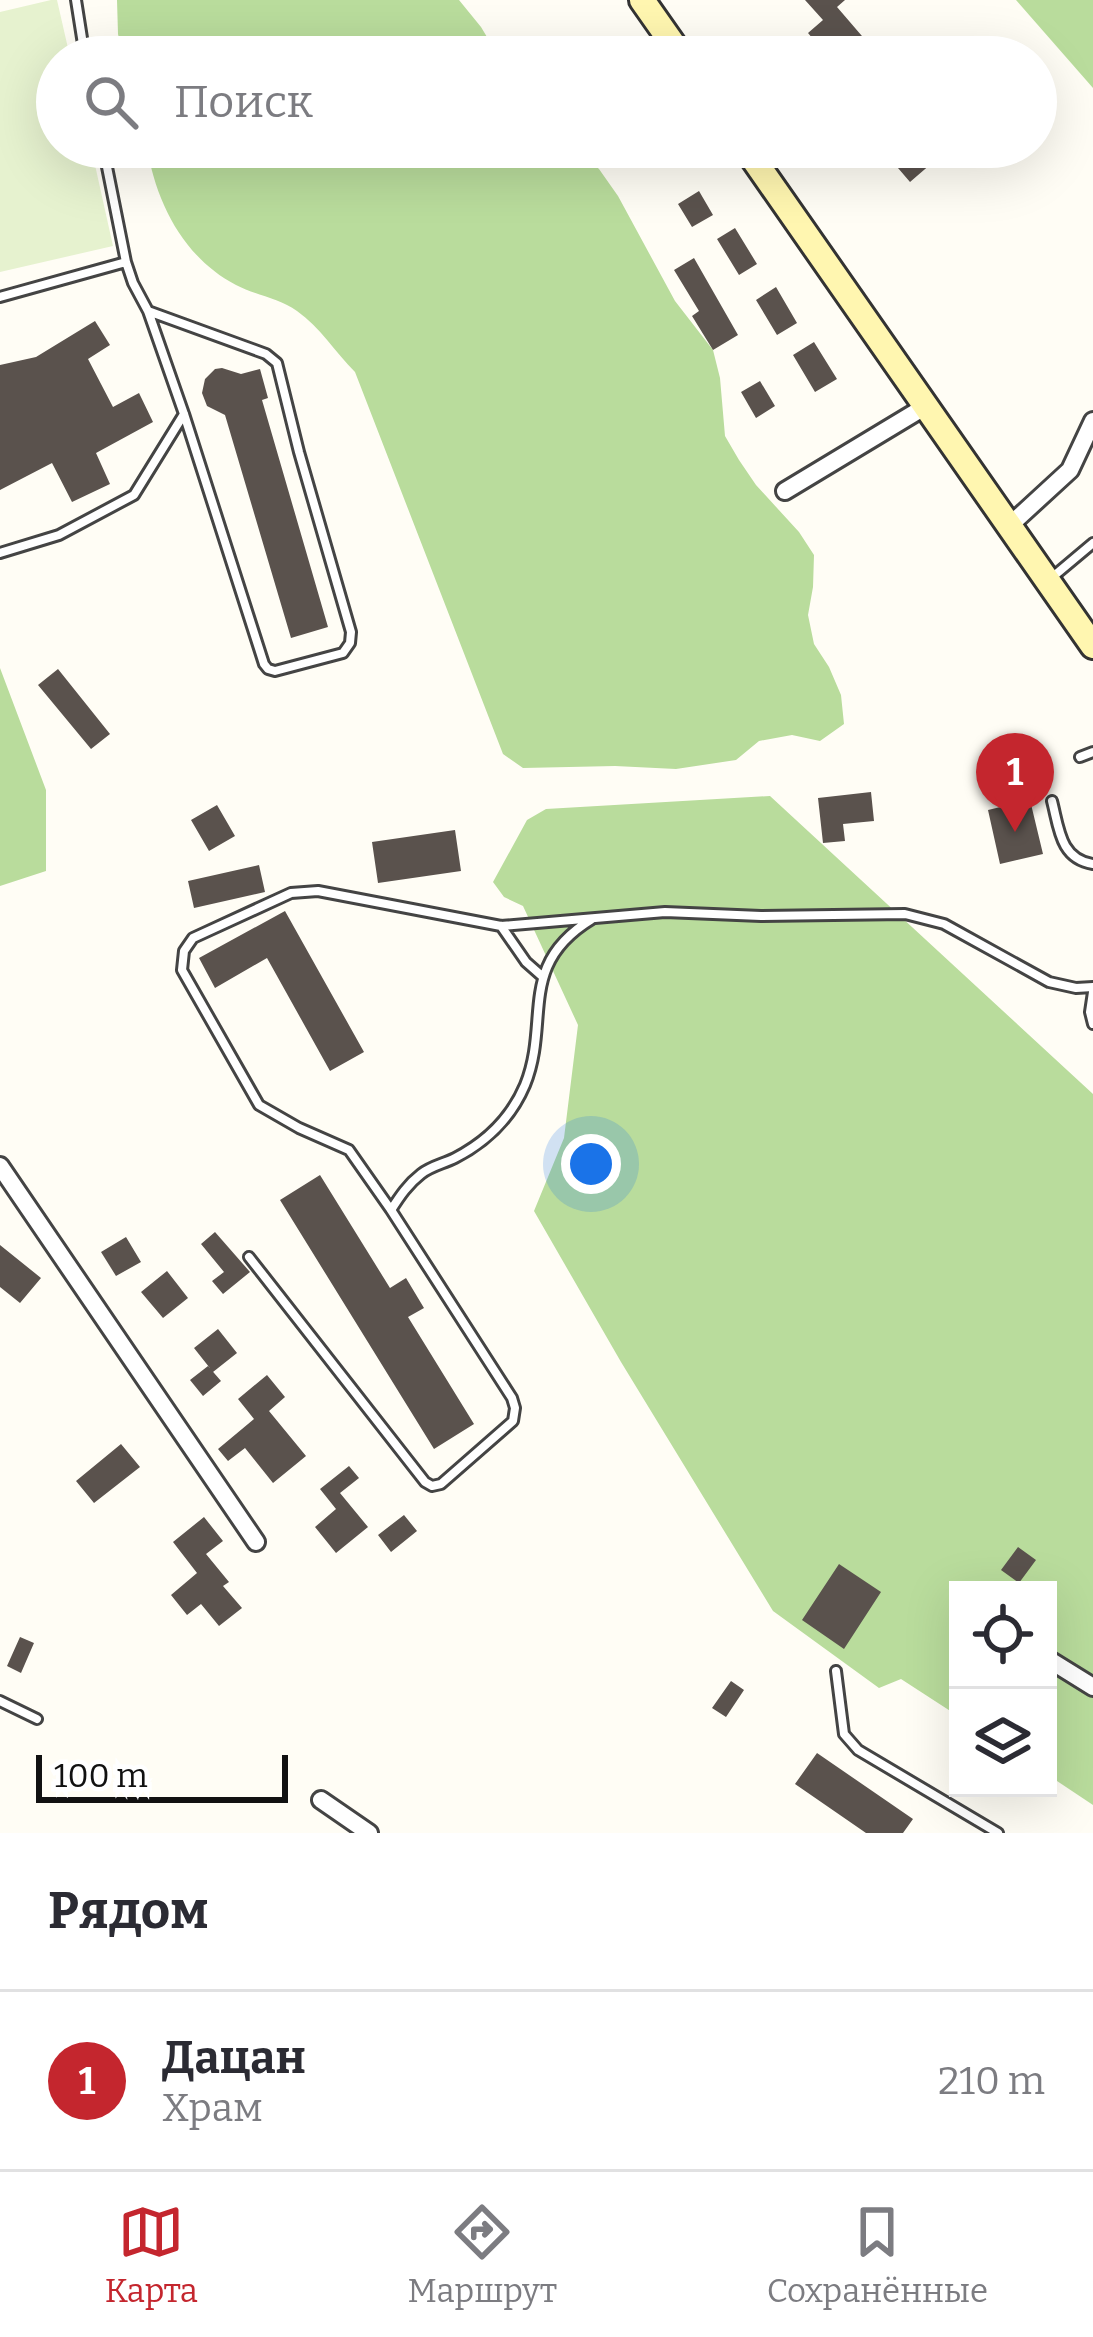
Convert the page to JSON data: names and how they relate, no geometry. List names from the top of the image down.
{
  "scale_bar": "100 m",
  "page": {
    "search": "Поиск",
    "pins": "1",
    "scale": "100 m",
    "heading": "Рядом",
    "list": [
      {
        "mark": "1",
        "name": "Дацан",
        "note": "Храм",
        "value": "210 m"
      }
    ],
    "nav": ["Карта", "Маршрут", "Сохранённые"]
  }
}
